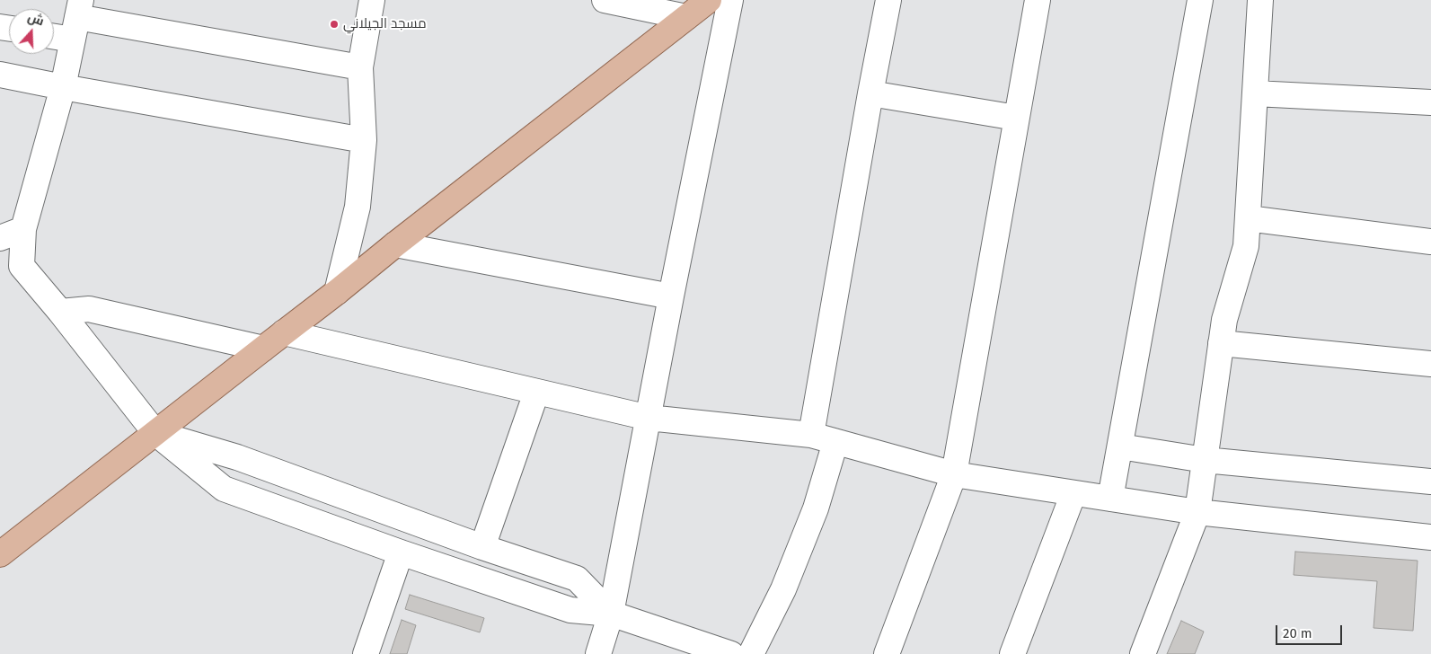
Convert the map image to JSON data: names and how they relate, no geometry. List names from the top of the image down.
{
  "places": ["مسجد الجيلاني"],
  "scale_bar": "20 m",
  "north": "top"
}
